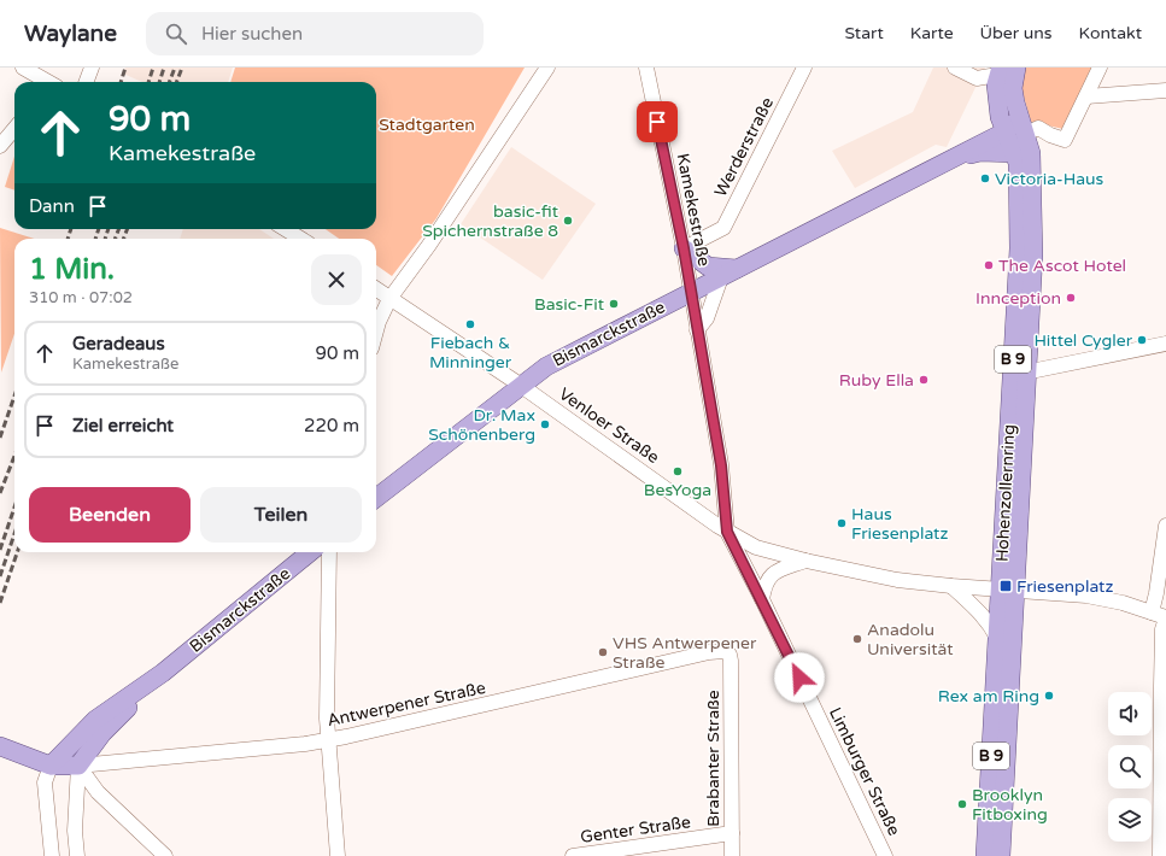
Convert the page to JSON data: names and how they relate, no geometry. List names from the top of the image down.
{
  "streets": {
    "main road": ["Bismarckstraße", "B 9", "Hohenzollernring"],
    "street": [
      "Werderstraße",
      "Kamekestraße",
      "Venloer Straße",
      "Antwerpener Straße",
      "Brabanter Straße",
      "Limburger Straße",
      "Genter Straße"
    ]
  },
  "crossings": [
    ["Werderstraße", "Kamekestraße"],
    ["Kamekestraße", "Bismarckstraße"],
    ["Kamekestraße", "Venloer Straße"],
    ["Kamekestraße", "Limburger Straße"],
    ["Bismarckstraße", "B 9"],
    ["Bismarckstraße", "Venloer Straße"],
    ["Bismarckstraße", "Hohenzollernring"],
    ["Bismarckstraße", "Antwerpener Straße"],
    ["B 9", "Hohenzollernring"],
    ["Venloer Straße", "Limburger Straße"],
    ["Antwerpener Straße", "Brabanter Straße"],
    ["Brabanter Straße", "Genter Straße"]
  ],
  "parks": ["Stadtgarten"],
  "places": {
    "other": [
      "Victoria-Haus",
      "basic-fit Spichernstraße 8",
      "The Ascot Hotel",
      "Innception",
      "Basic-Fit",
      "Fiebach & Minninger",
      "Hittel Cygler",
      "Ruby Ella",
      "Dr. Max Schönenberg",
      "BesYoga",
      "Haus Friesenplatz",
      "Anadolu Universität",
      "VHS Antwerpener Straße",
      "Rex am Ring",
      "Brooklyn Fitboxing"
    ],
    "transit": ["Friesenplatz"]
  },
  "page": {
    "header": "Waylane",
    "search": "Hier suchen",
    "nav": [
      "Start",
      "Karte",
      "Über uns",
      "Kontakt"
    ],
    "turn": ["90 m", "Kamekestraße"],
    "then": "Dann",
    "heading": ["1 Min.", "310 m · 07:02"],
    "list": [
      {
        "name": "Geradeaus",
        "note": "Kamekestraße",
        "value": "90 m"
      },
      {
        "name": "Ziel erreicht",
        "value": "220 m"
      }
    ],
    "buttons": ["Beenden", "Teilen"]
  }
}
